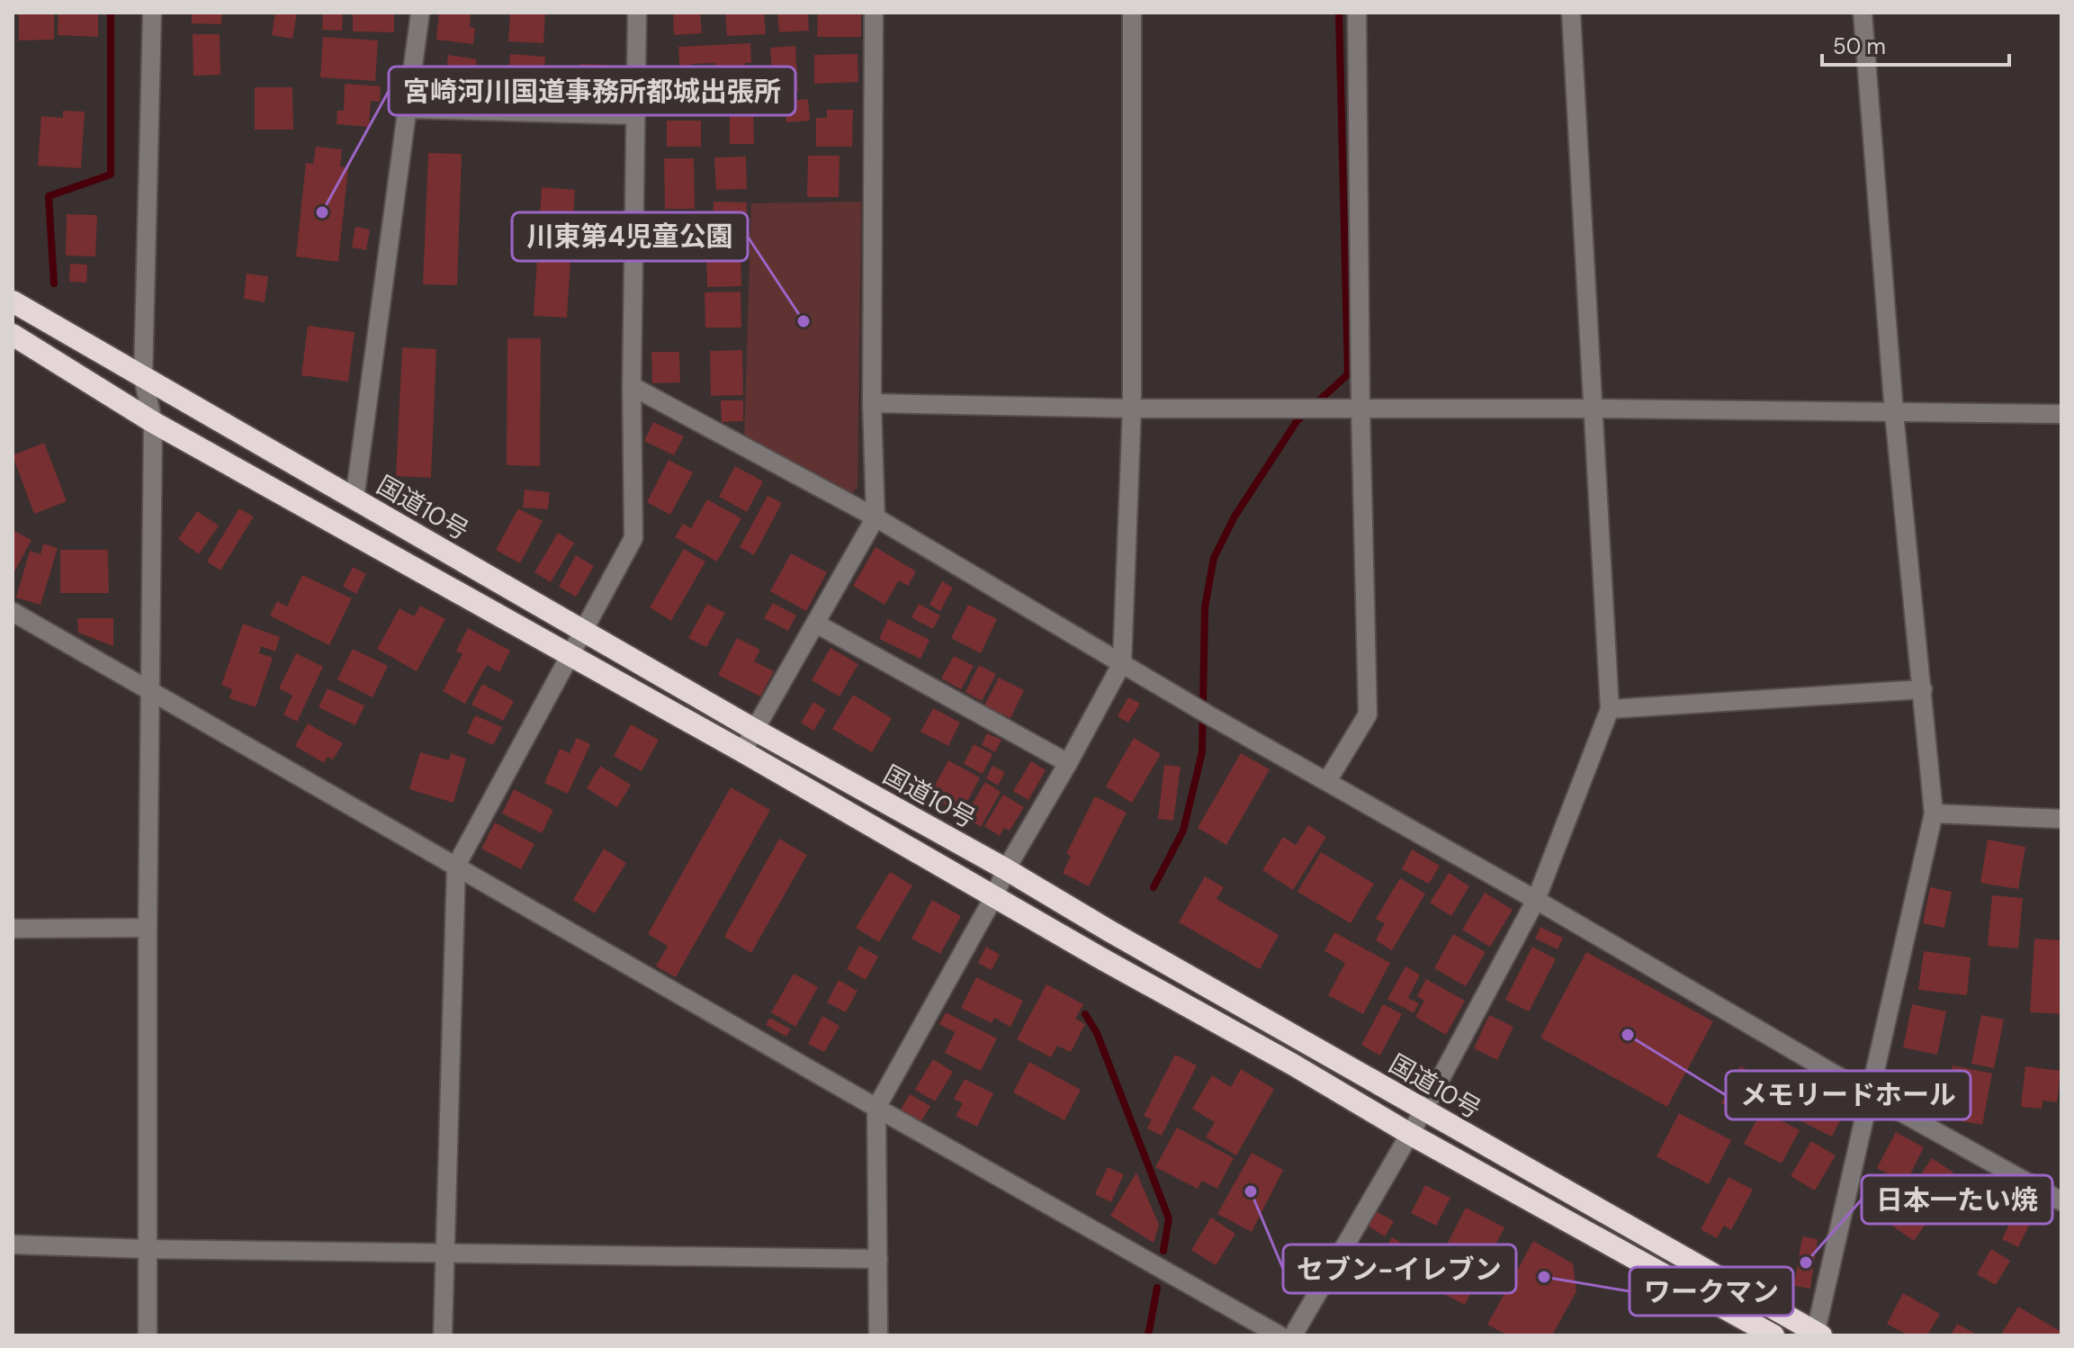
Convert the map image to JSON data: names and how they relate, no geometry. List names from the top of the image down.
{
  "streets": {
    "highway": ["国道10号"]
  },
  "places": [
    "宮崎河川国道事務所都城出張所",
    "川東第4児童公園",
    "メモリードホール",
    "セブン-イレブン",
    "日本一たい焼",
    "ワークマン"
  ],
  "scale_bar": "50 m"
}
